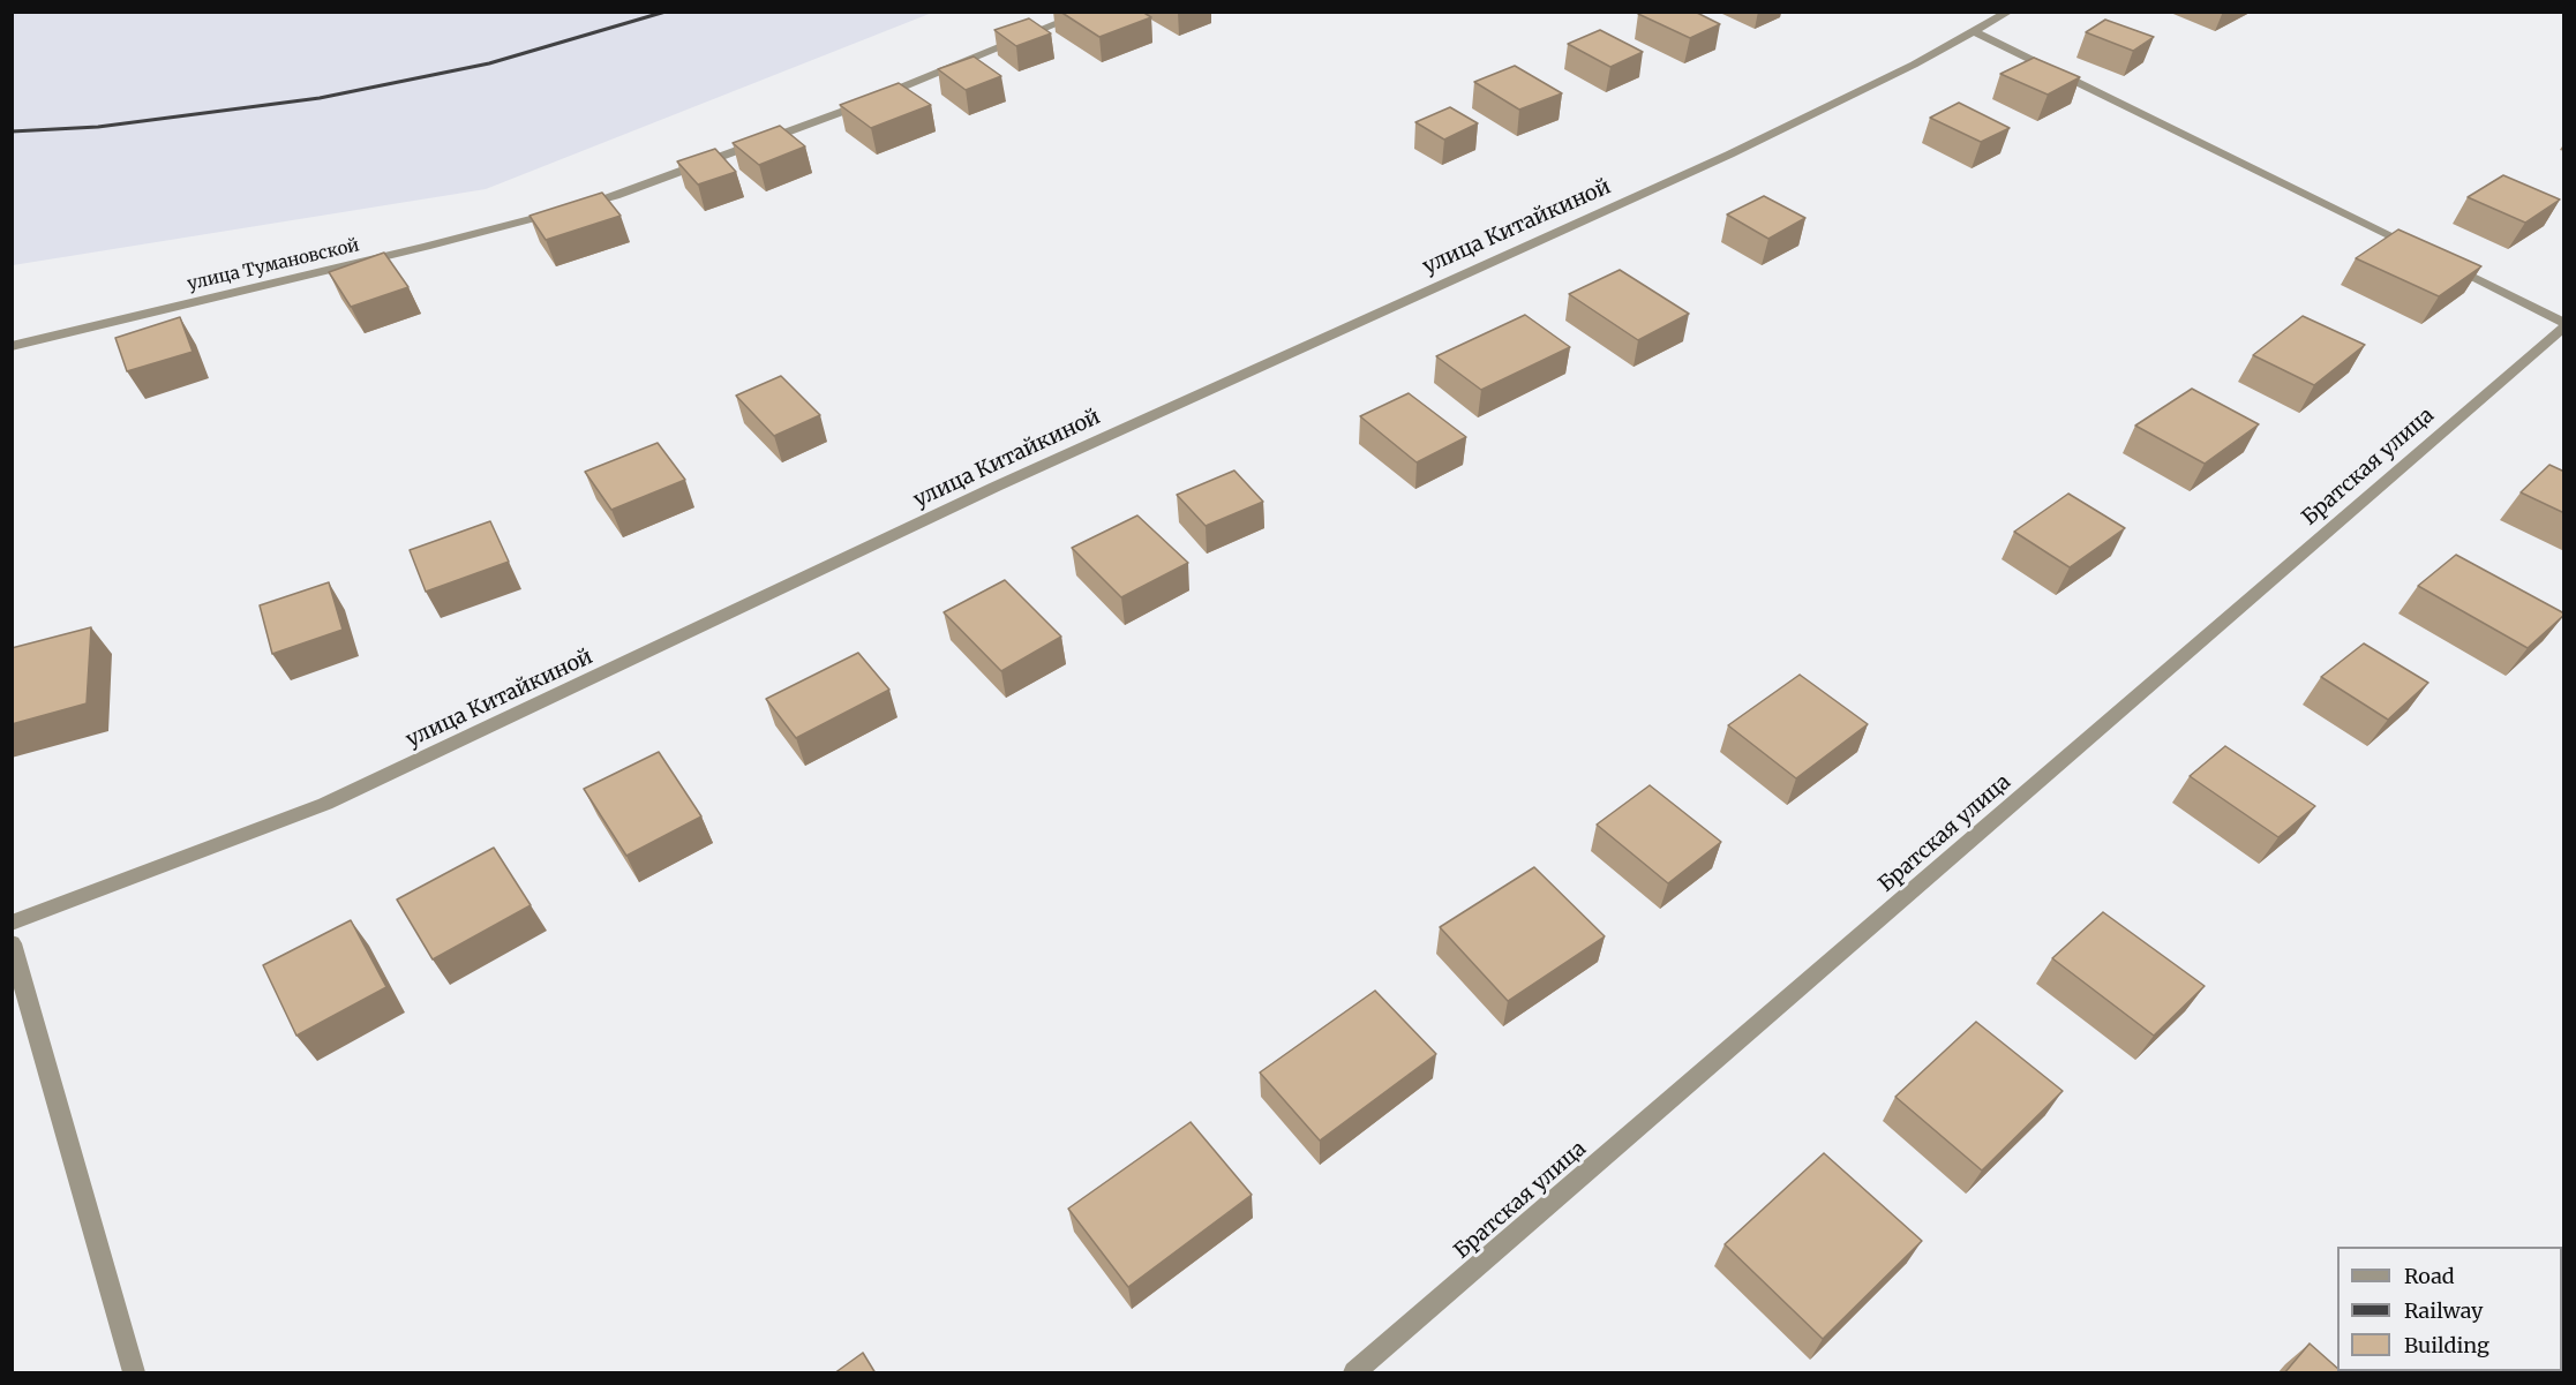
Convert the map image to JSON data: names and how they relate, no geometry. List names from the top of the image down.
{
  "streets": {
    "street": ["улица Китайкиной", "улица Тумановской", "Братская улица"]
  },
  "legend": ["Road", "Railway", "Building"]
}
